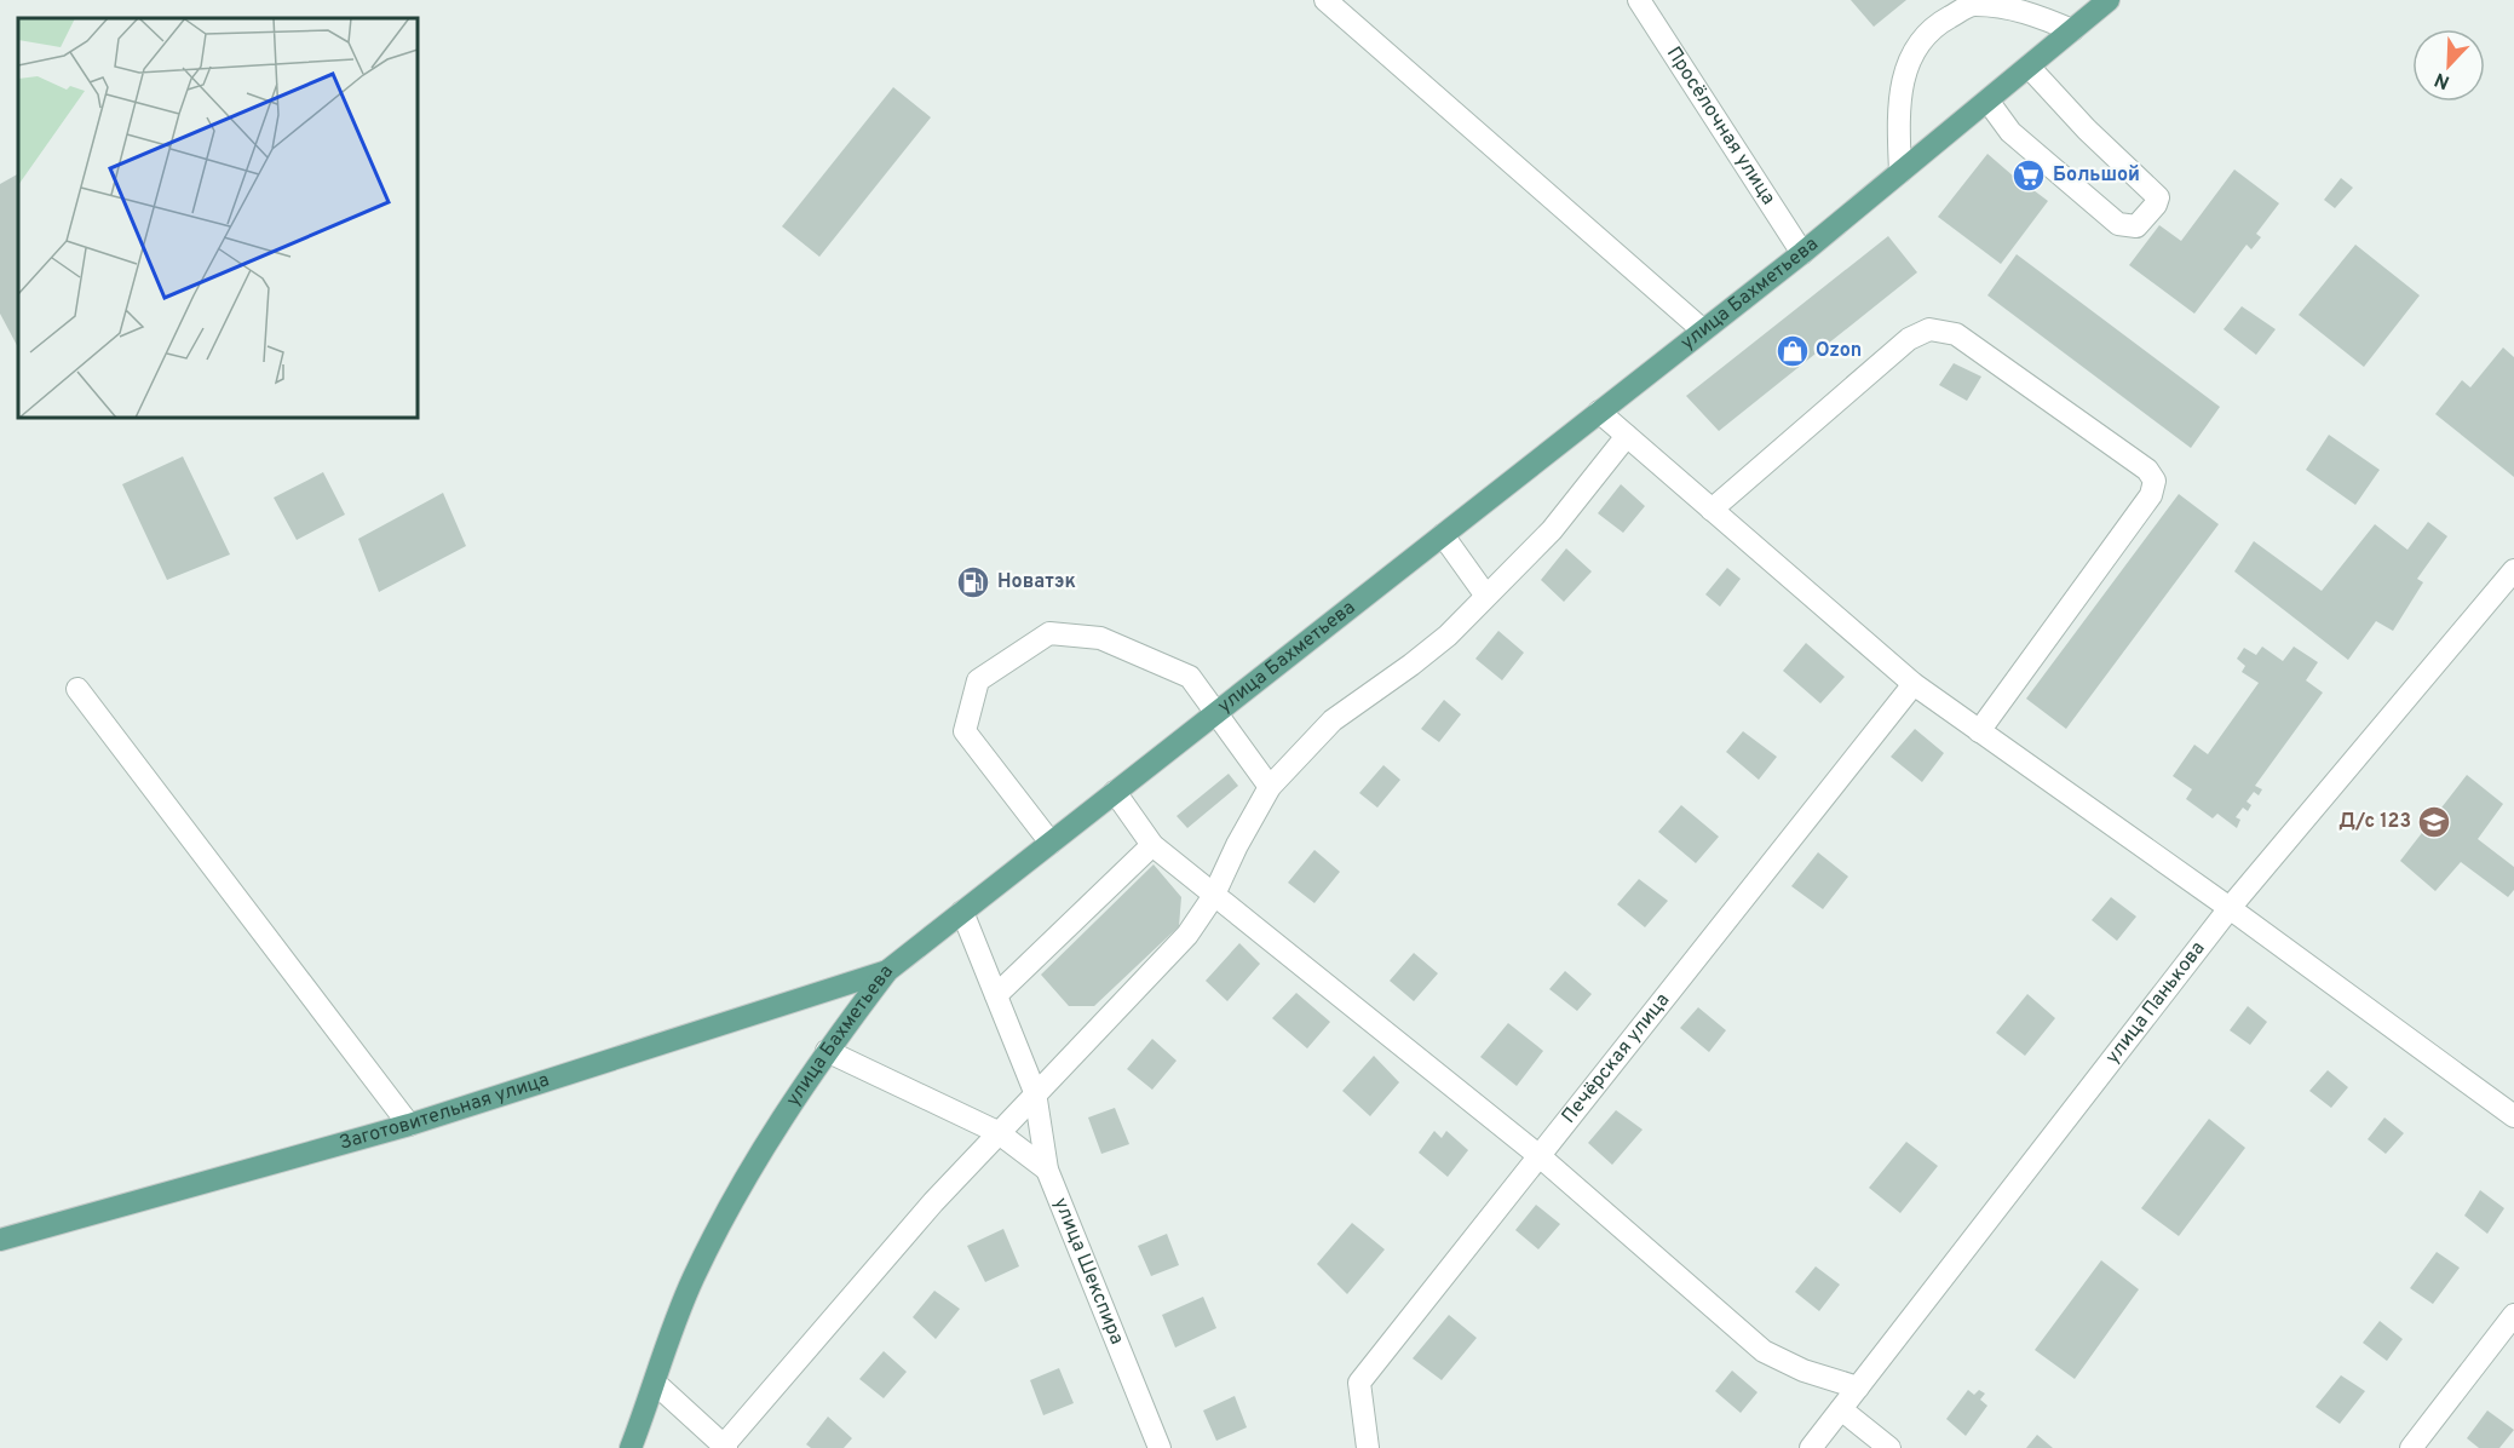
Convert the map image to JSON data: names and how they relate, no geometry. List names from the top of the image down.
{
  "streets": {
    "main road": ["улица Бахметьева", "Заготовительная улица"],
    "street": [
      "Просёлочная улица",
      "улица Панькова",
      "Печёрская улица",
      "улица Шекспира"
    ]
  },
  "crossings": [
    ["Просёлочная улица", "улица Бахметьева"],
    ["улица Бахметьева", "Заготовительная улица"],
    ["улица Бахметьева", "улица Шекспира"]
  ],
  "places": {
    "supermarket": ["Большой"],
    "shop": ["Ozon"],
    "fuel station": ["Новатэк"],
    "school or university": ["Д/с 123"]
  },
  "north": "bottom left"
}
